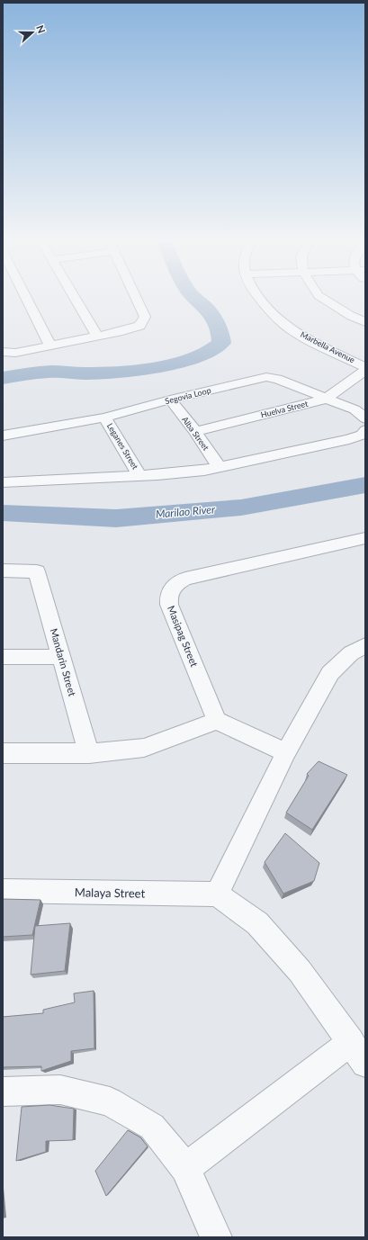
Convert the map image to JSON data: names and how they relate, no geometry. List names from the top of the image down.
{
  "streets": {
    "street": [
      "Marbella Avenue",
      "Segovia Loop",
      "Huelva Street",
      "Alba Street",
      "Leganes Street",
      "Masipag Street",
      "Mandarin Street",
      "Malaya Street"
    ]
  },
  "crossings": [
    ["Segovia Loop", "Huelva Street"],
    ["Segovia Loop", "Alba Street"],
    ["Segovia Loop", "Leganes Street"],
    ["Huelva Street", "Alba Street"]
  ],
  "water": ["Marilao River"],
  "north": "right"
}
